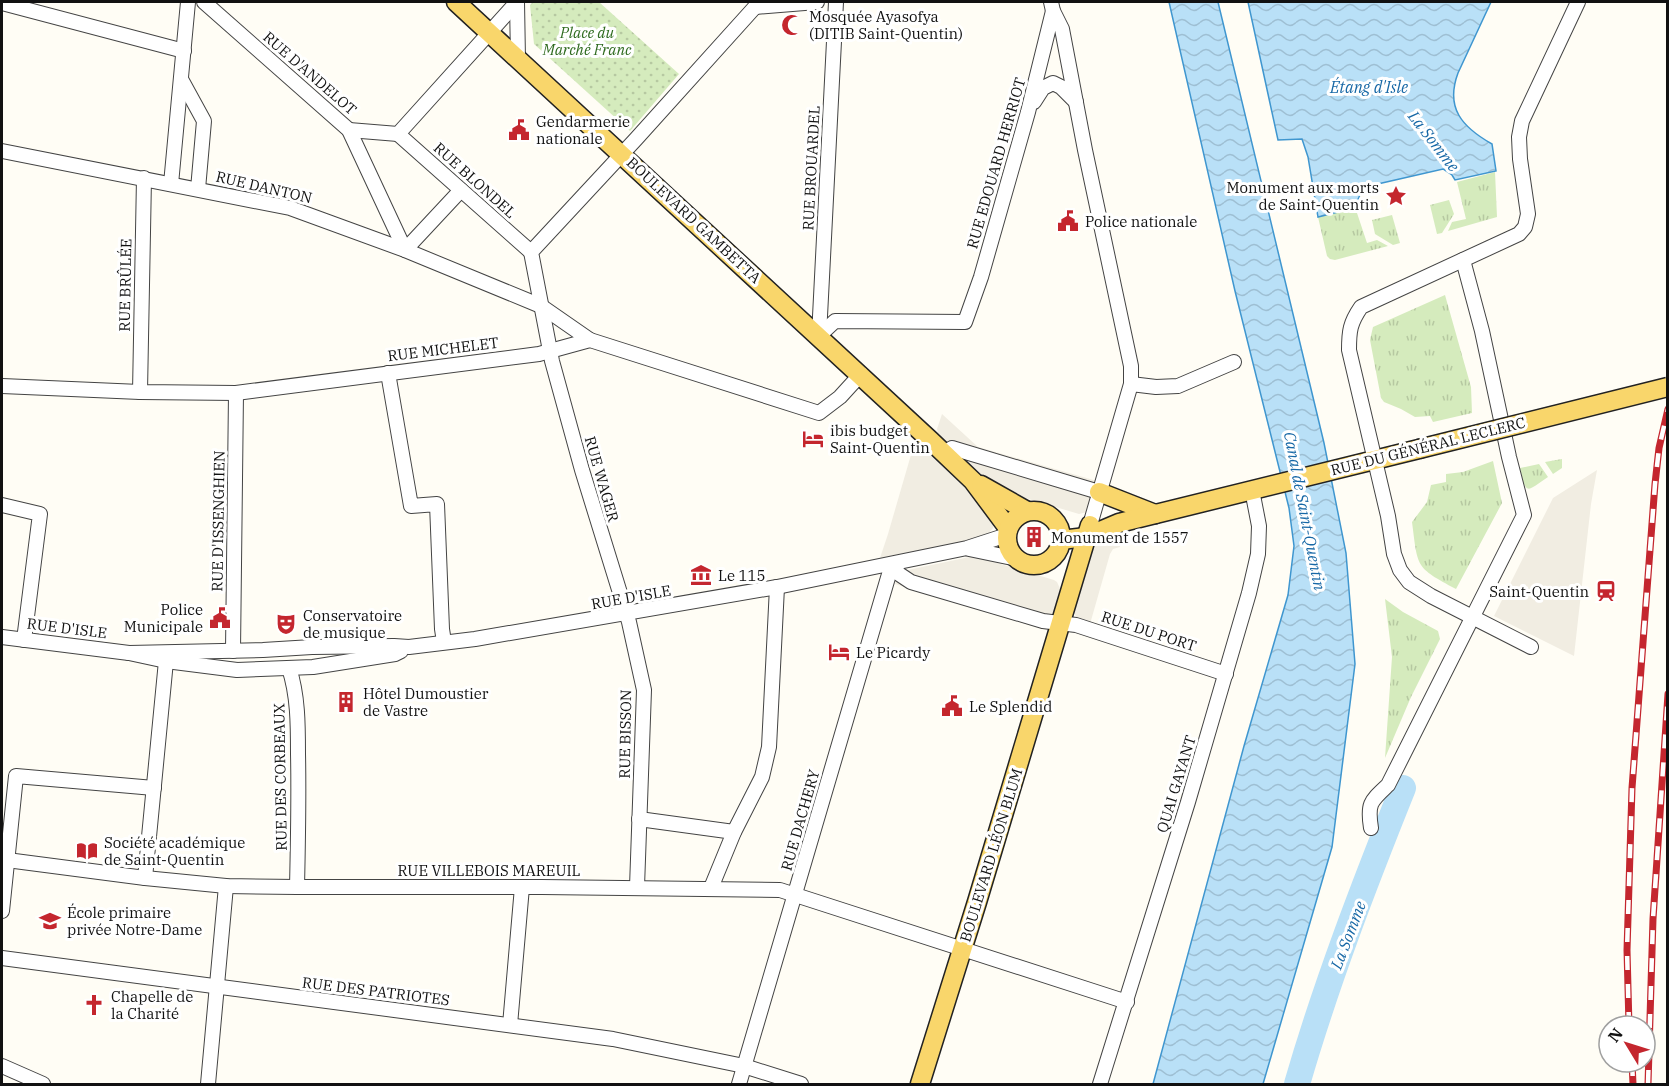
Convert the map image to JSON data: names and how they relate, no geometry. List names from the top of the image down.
{
  "streets": {
    "main road": ["BOULEVARD GAMBETTA", "RUE DU GÉNÉRAL LECLERC", "BOULEVARD LÉON BLUM"],
    "street": [
      "RUE D'ANDELOT",
      "RUE EDOUARD HERRIOT",
      "RUE BROUARDEL",
      "RUE BLONDEL",
      "RUE DANTON",
      "RUE BRÛLÉE",
      "RUE MICHELET",
      "RUE WAGER",
      "RUE D'ISSENGHIEN",
      "RUE D'ISLE",
      "RUE DU PORT",
      "RUE BISSON",
      "RUE DES CORBEAUX",
      "QUAI GAYANT",
      "RUE DACHERY",
      "RUE VILLEBOIS MAREUIL",
      "RUE DES PATRIOTES"
    ]
  },
  "crossings": [
    ["RUE D'ANDELOT", "RUE DANTON"],
    ["RUE EDOUARD HERRIOT", "RUE BROUARDEL"],
    ["RUE EDOUARD HERRIOT", "BOULEVARD GAMBETTA"],
    ["RUE BROUARDEL", "BOULEVARD GAMBETTA"],
    ["RUE BLONDEL", "RUE WAGER"],
    ["RUE DANTON", "RUE BRÛLÉE"],
    ["RUE DANTON", "RUE MICHELET"],
    ["RUE DANTON", "RUE WAGER"],
    ["RUE BRÛLÉE", "RUE MICHELET"],
    ["RUE MICHELET", "RUE WAGER"],
    ["RUE MICHELET", "RUE D'ISSENGHIEN"],
    ["RUE DU GÉNÉRAL LECLERC", "RUE D'ISLE"],
    ["RUE DU GÉNÉRAL LECLERC", "QUAI GAYANT"],
    ["RUE DU GÉNÉRAL LECLERC", "BOULEVARD LÉON BLUM"],
    ["RUE WAGER", "RUE D'ISLE"],
    ["RUE WAGER", "RUE BISSON"],
    ["RUE D'ISSENGHIEN", "RUE D'ISLE"],
    ["RUE D'ISLE", "RUE DU PORT"],
    ["RUE D'ISLE", "RUE BISSON"],
    ["RUE D'ISLE", "RUE DES CORBEAUX"],
    ["RUE D'ISLE", "RUE DACHERY"],
    ["RUE DU PORT", "QUAI GAYANT"],
    ["RUE DU PORT", "RUE DACHERY"],
    ["RUE DU PORT", "BOULEVARD LÉON BLUM"],
    ["RUE BISSON", "RUE VILLEBOIS MAREUIL"],
    ["RUE DES CORBEAUX", "RUE VILLEBOIS MAREUIL"],
    ["QUAI GAYANT", "RUE VILLEBOIS MAREUIL"],
    ["RUE DACHERY", "RUE VILLEBOIS MAREUIL"],
    ["RUE DACHERY", "RUE DES PATRIOTES"],
    ["BOULEVARD LÉON BLUM", "RUE VILLEBOIS MAREUIL"]
  ],
  "water": ["Étang d'Isle", "La Somme", "Canal de Saint-Quentin"],
  "parks": ["Place du Marché Franc"],
  "places": {
    "mosque": ["Mosquée Ayasofya (DITIB Saint-Quentin)"],
    "public building": [
      "Gendarmerie nationale",
      "Police nationale",
      "Police Municipale",
      "Le Splendid"
    ],
    "place": ["Monument aux morts de Saint-Quentin"],
    "hotel": ["ibis budget Saint-Quentin", "Le Picardy"],
    "building": ["Monument de 1557", "Hôtel Dumoustier de Vastre"],
    "museum": ["Le 115"],
    "station": ["Saint-Quentin"],
    "theatre": ["Conservatoire de musique"],
    "library": ["Société académique de Saint-Quentin"],
    "school or university": ["École primaire privée Notre-Dame"],
    "church": ["Chapelle de la Charité"]
  },
  "north": "top left"
}
